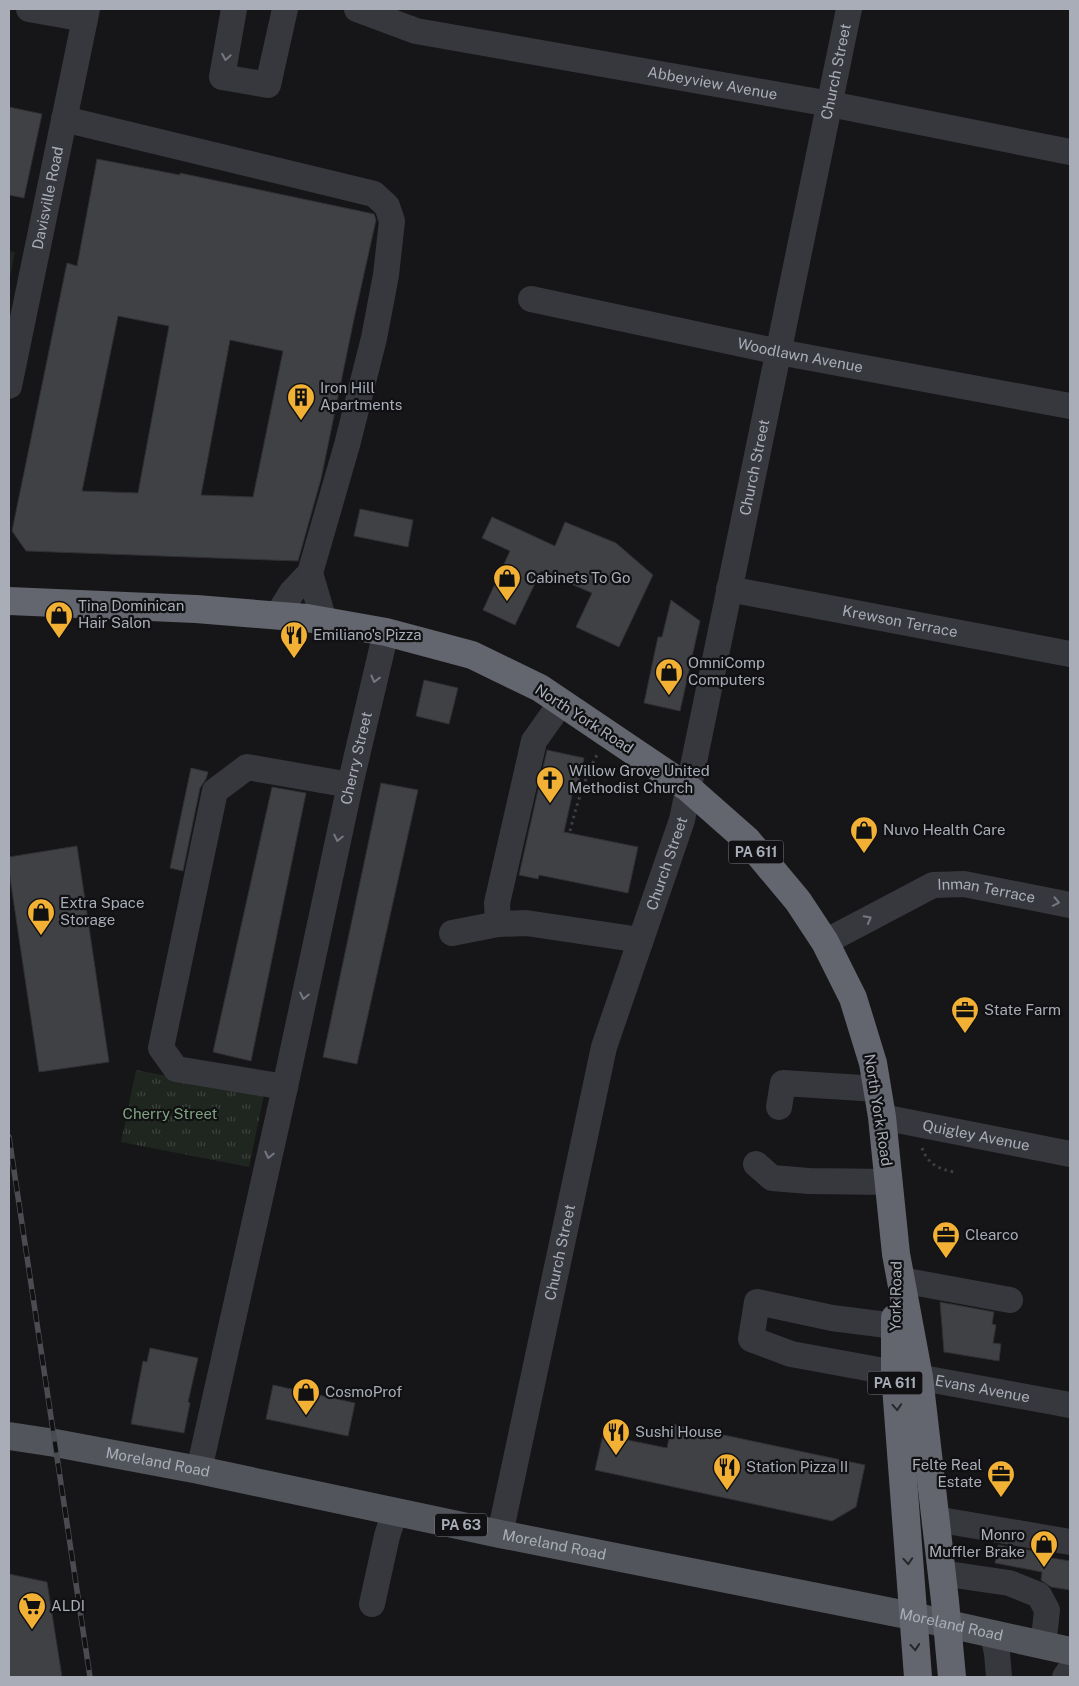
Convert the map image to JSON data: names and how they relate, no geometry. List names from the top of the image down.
{
  "streets": {
    "highway": ["North York Road", "PA 611", "York Road"],
    "main road": ["Moreland Road", "PA 63"],
    "street": [
      "Church Street",
      "Abbeyview Avenue",
      "Davisville Road",
      "Woodlawn Avenue",
      "Krewson Terrace",
      "Cherry Street",
      "Inman Terrace",
      "Quigley Avenue",
      "Evans Avenue"
    ]
  },
  "crossings": [
    ["Church Street", "Abbeyview Avenue"],
    ["Church Street", "Woodlawn Avenue"],
    ["Church Street", "Krewson Terrace"],
    ["Church Street", "North York Road"],
    ["Church Street", "Moreland Road"],
    ["North York Road", "Cherry Street"],
    ["North York Road", "Inman Terrace"],
    ["North York Road", "Quigley Avenue"],
    ["North York Road", "York Road"],
    ["Cherry Street", "Moreland Road"],
    ["PA 611", "York Road"],
    ["PA 611", "Moreland Road"],
    ["York Road", "Evans Avenue"],
    ["York Road", "Moreland Road"]
  ],
  "one_way": ["Cherry Street", "Inman Terrace"],
  "parks": ["Cherry Street"],
  "places": {
    "building": ["Iron Hill Apartments"],
    "shop": [
      "Cabinets To Go",
      "Tina Dominican Hair Salon",
      "OmniComp Computers",
      "Nuvo Health Care",
      "Extra Space Storage",
      "CosmoProf",
      "Monro Muffler Brake"
    ],
    "restaurant": ["Emiliano's Pizza", "Sushi House", "Station Pizza II"],
    "church": ["Willow Grove United Methodist Church"],
    "office": ["State Farm", "Clearco", "Felte Real Estate"],
    "supermarket": ["ALDI"]
  }
}
